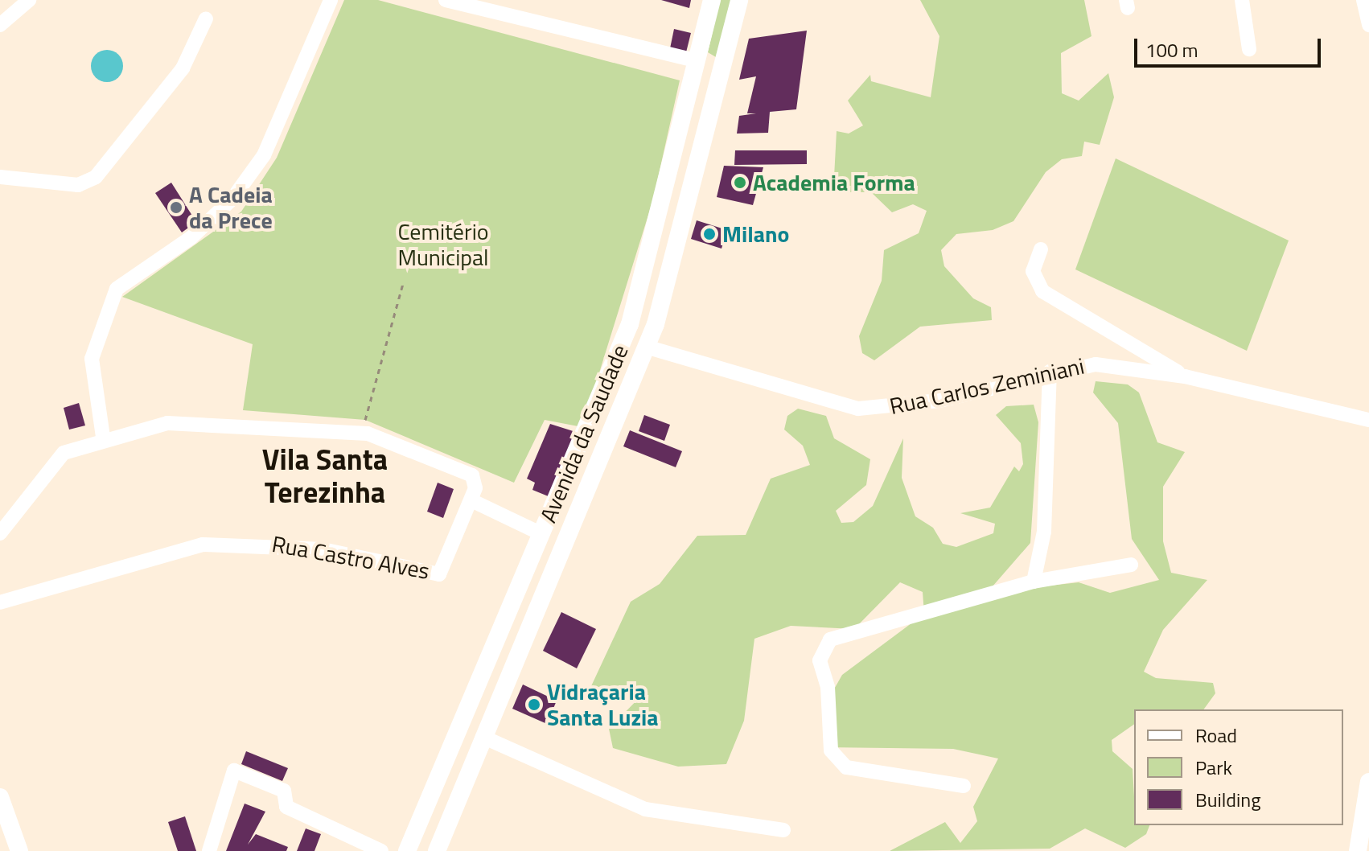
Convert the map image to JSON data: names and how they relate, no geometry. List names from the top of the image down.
{
  "streets": {
    "main road": ["Avenida da Saudade"],
    "street": ["Rua Carlos Zeminiani", "Rua Castro Alves"]
  },
  "crossings": [
    ["Rua Carlos Zeminiani", "Avenida da Saudade"]
  ],
  "districts": ["Vila Santa Terezinha"],
  "parks": ["Cemitério Municipal"],
  "places": [
    "Academia Forma",
    "A Cadeia da Prece",
    "Milano",
    "Vidraçaria Santa Luzia"
  ],
  "legend": ["Road", "Park", "Building"],
  "scale_bar": "100 m"
}
